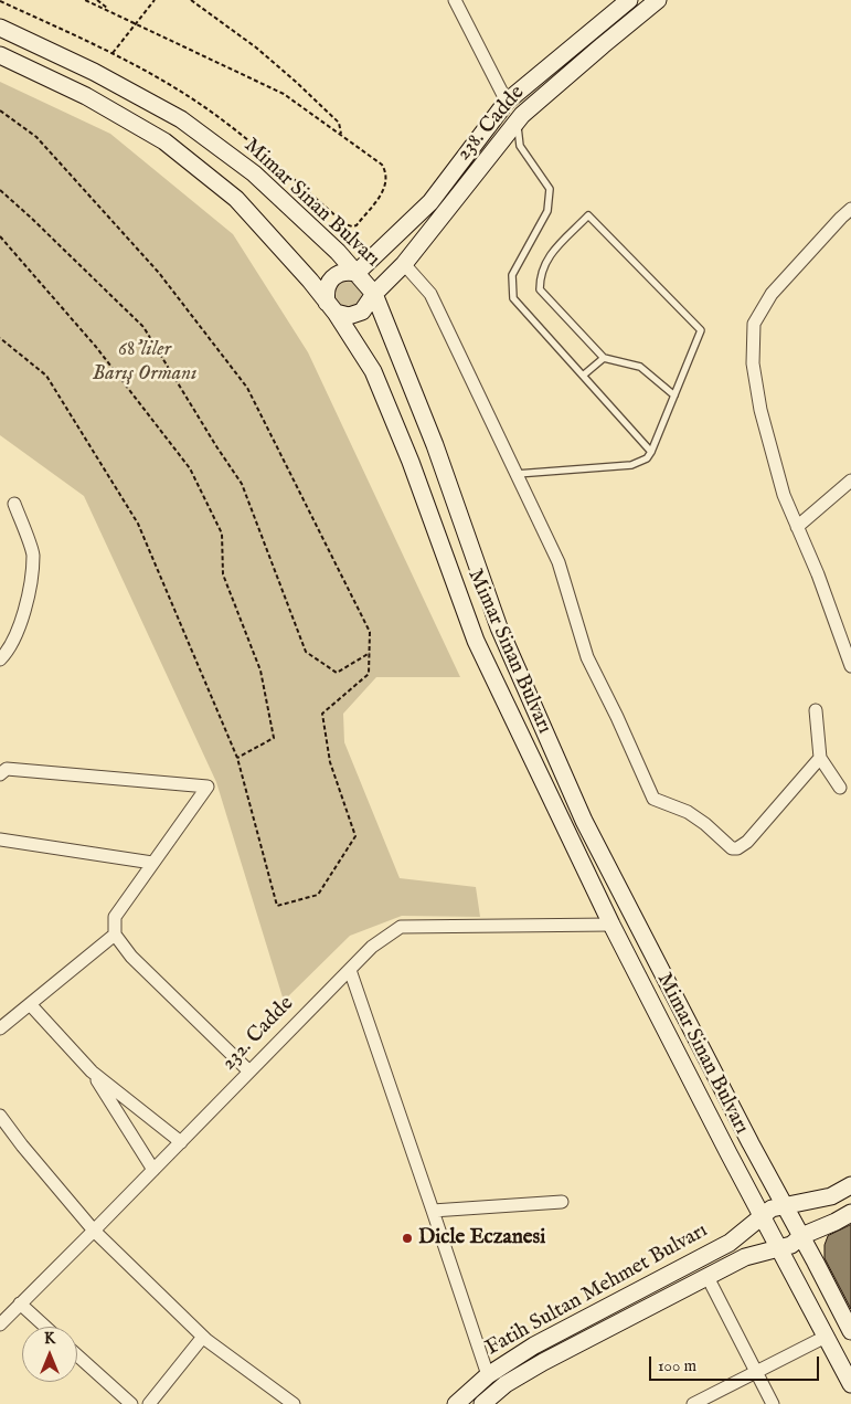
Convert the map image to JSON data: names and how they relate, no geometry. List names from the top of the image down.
{
  "streets": {
    "main road": ["238. Cadde", "Mimar Sinan Bulvarı", "Fatih Sultan Mehmet Bulvarı"],
    "street": ["232. Cadde"]
  },
  "crossings": [
    ["238. Cadde", "Mimar Sinan Bulvarı"],
    ["Mimar Sinan Bulvarı", "232. Cadde"],
    ["Mimar Sinan Bulvarı", "Fatih Sultan Mehmet Bulvarı"]
  ],
  "parks": ["68'liler Barış Ormanı"],
  "places": ["Dicle Eczanesi"],
  "scale_bar": "100 m",
  "north": "top"
}
